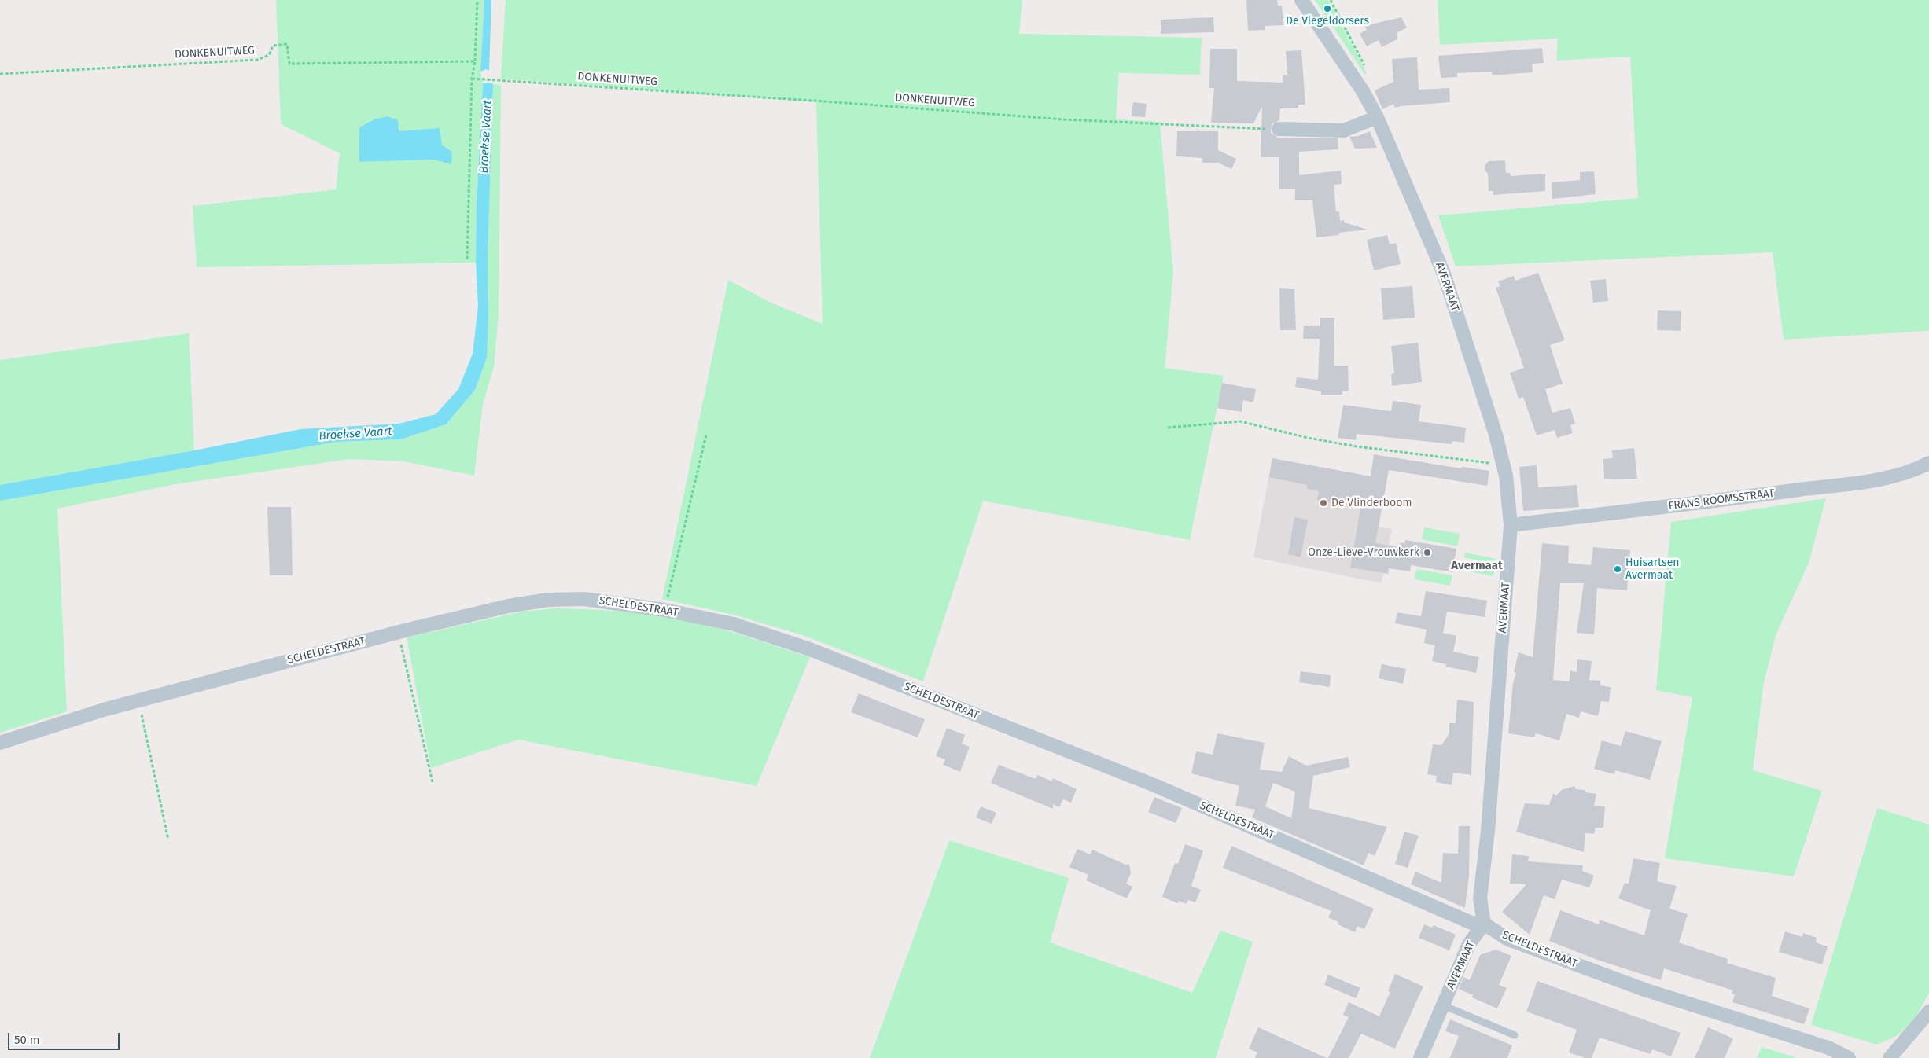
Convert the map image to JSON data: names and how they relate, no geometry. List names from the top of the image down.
{
  "streets": {
    "street": ["AVERMAAT", "FRANS ROOMSSTRAAT", "SCHELDESTRAAT"],
    "path": ["DONKENUITWEG"]
  },
  "crossings": [
    ["AVERMAAT", "FRANS ROOMSSTRAAT"],
    ["AVERMAAT", "SCHELDESTRAAT"]
  ],
  "districts": ["Avermaat"],
  "water": ["Broekse Vaart"],
  "places": [
    "De Vlegeldorsers",
    "De Vlinderboom",
    "Onze-Lieve-Vrouwkerk",
    "Huisartsen Avermaat"
  ],
  "scale_bar": "50 m"
}
